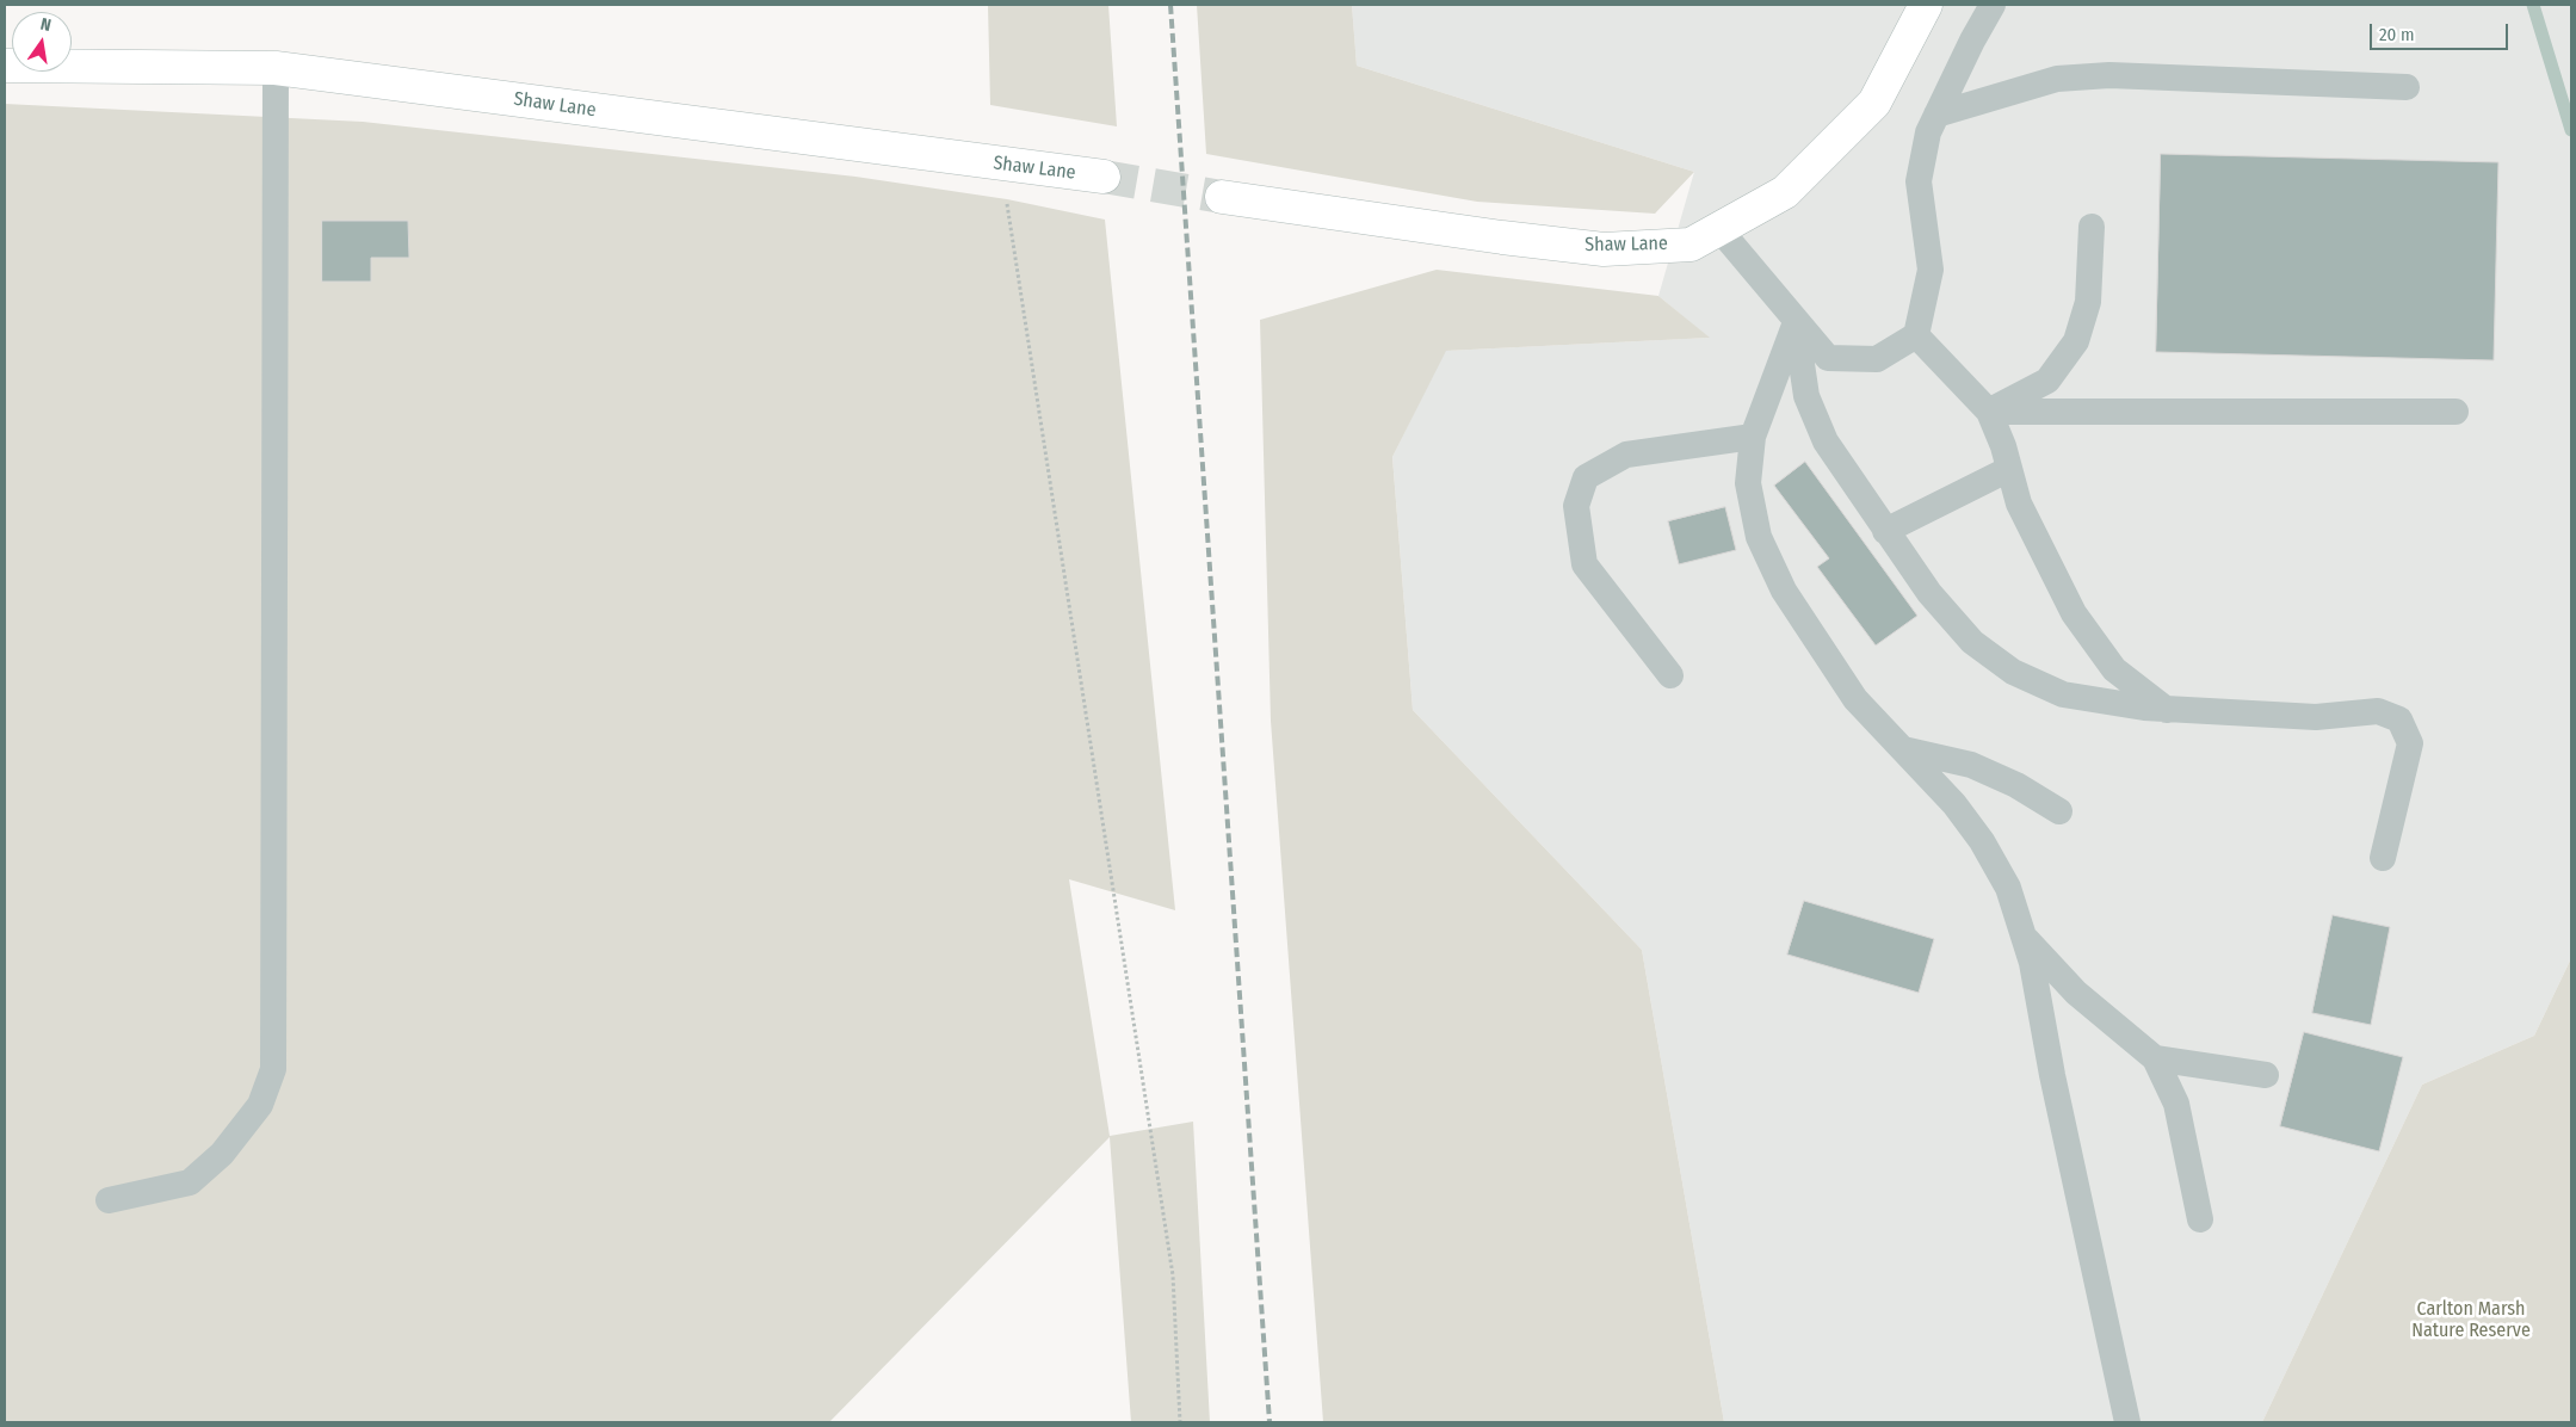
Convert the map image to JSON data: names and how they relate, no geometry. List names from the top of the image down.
{
  "streets": {
    "street": ["Shaw Lane"]
  },
  "parks": ["Carlton Marsh Nature Reserve"],
  "scale_bar": "20 m",
  "north": "top"
}
